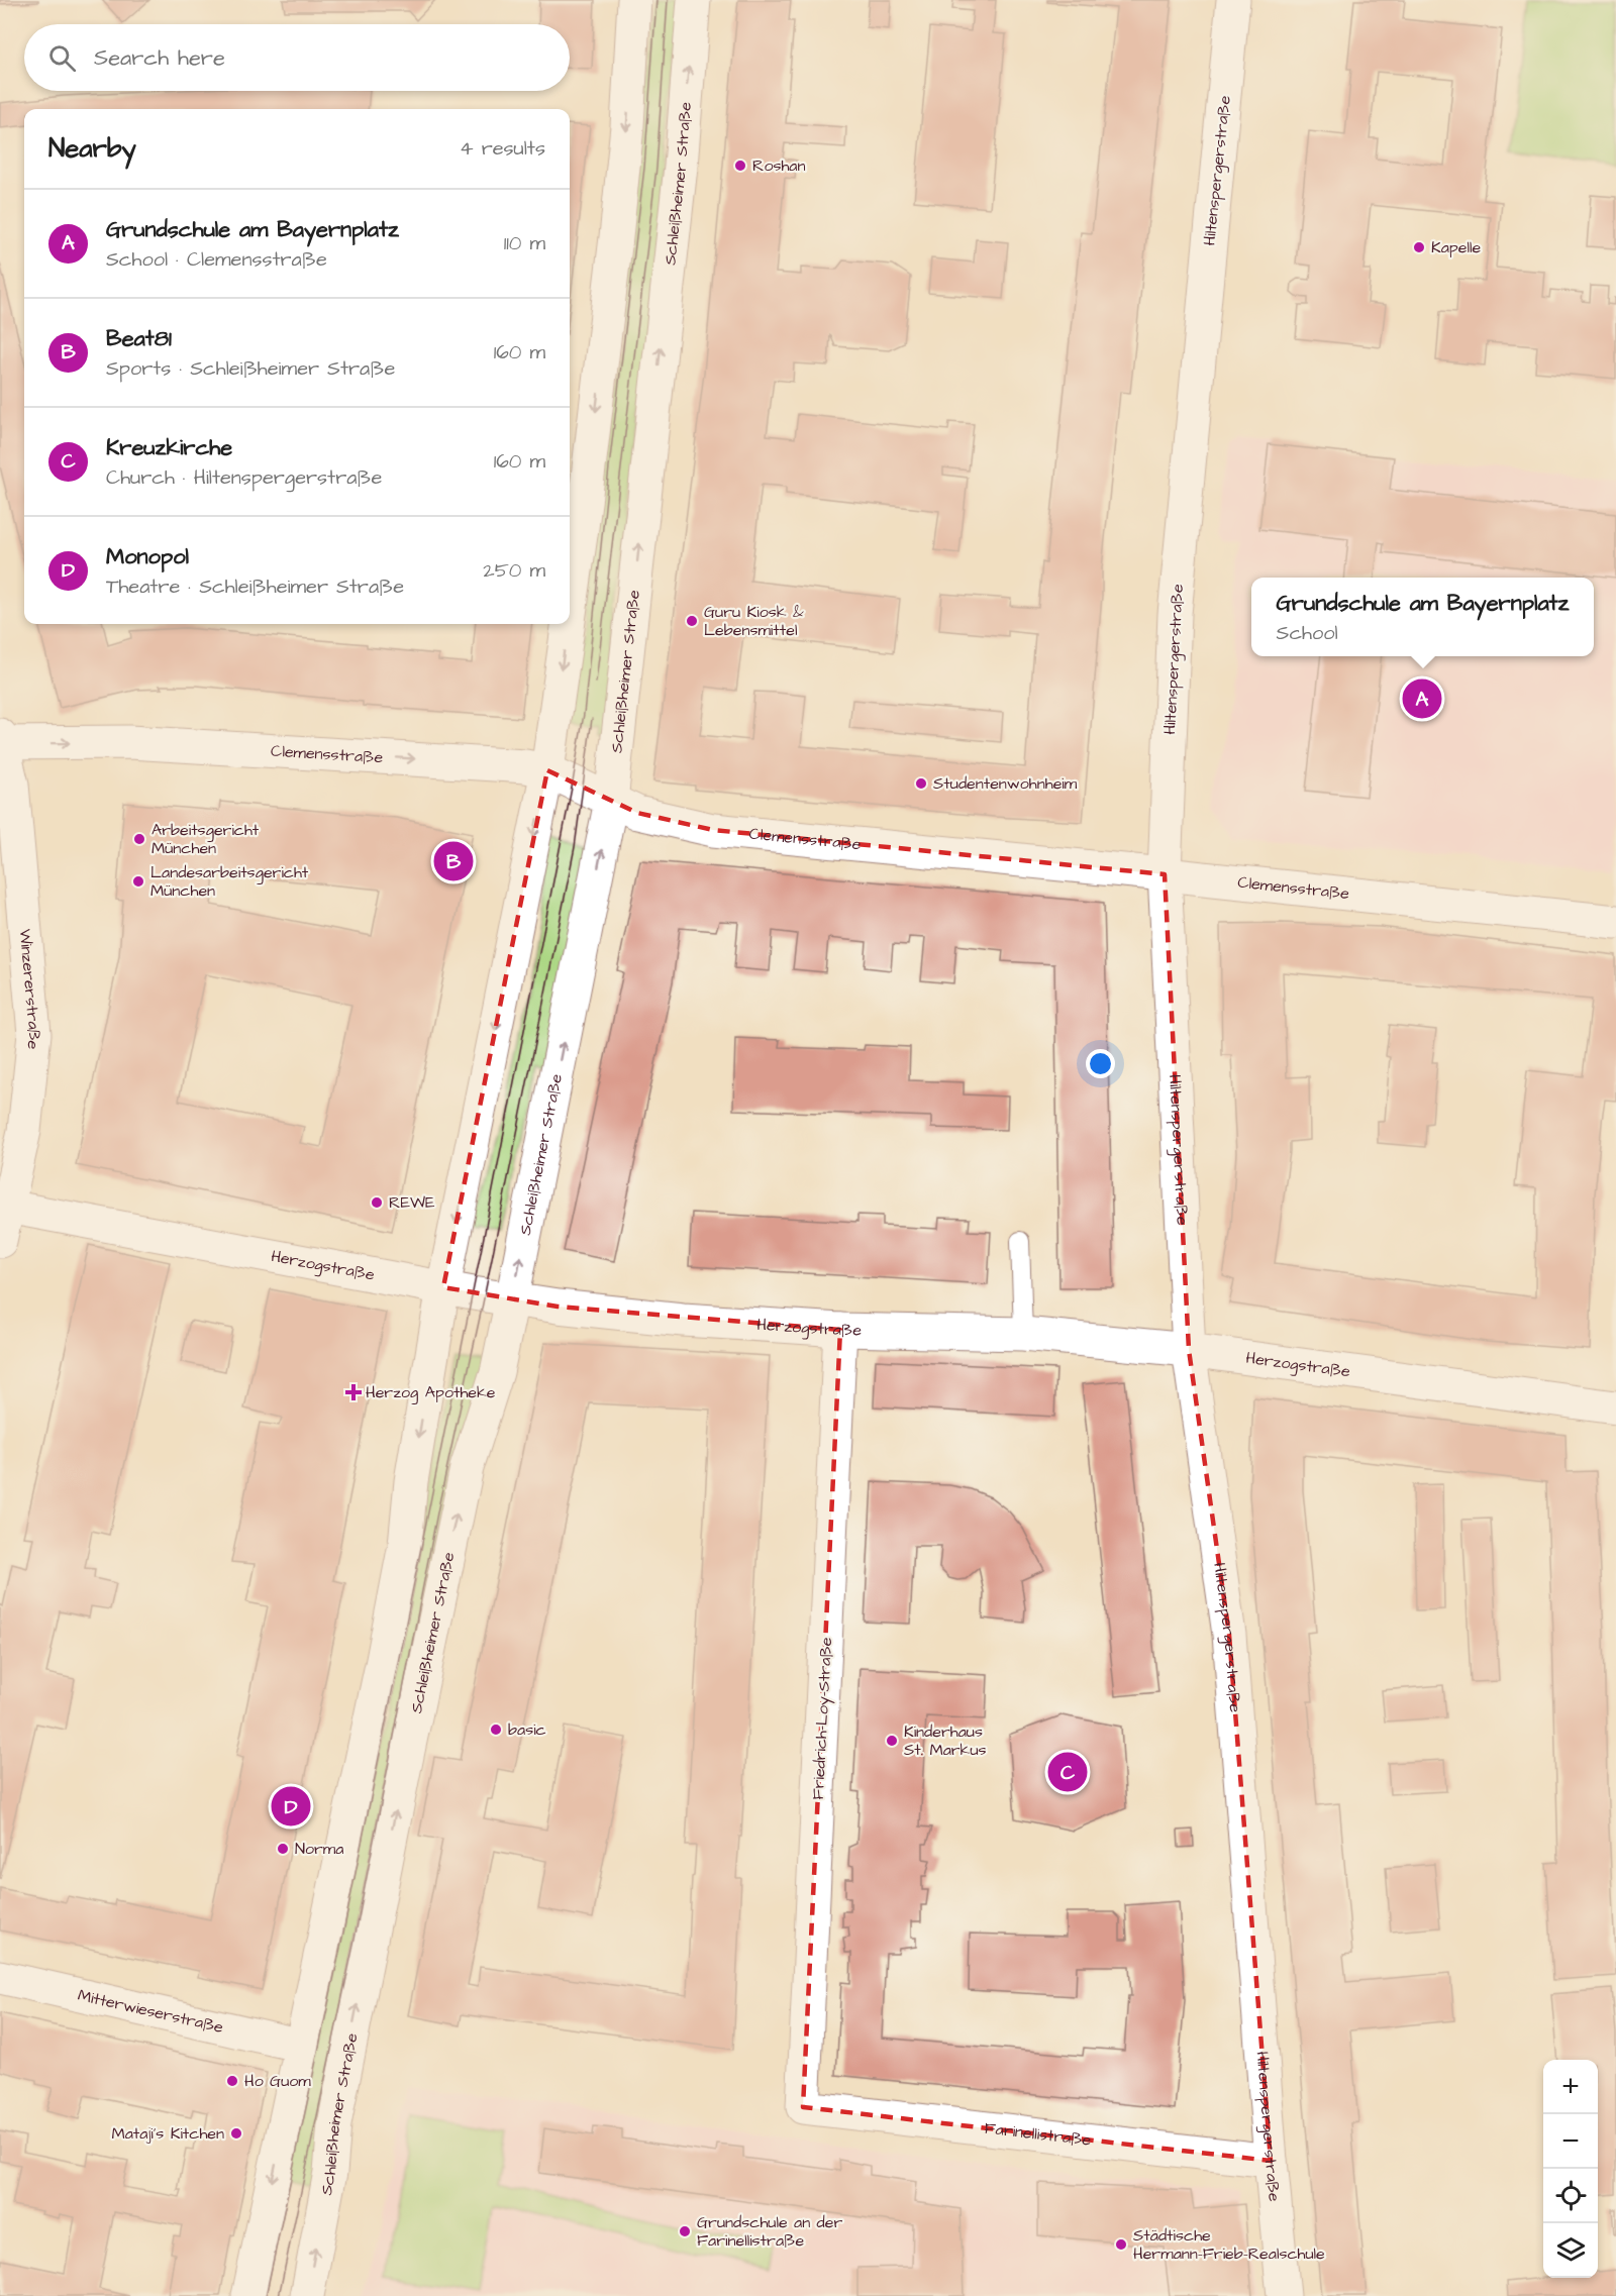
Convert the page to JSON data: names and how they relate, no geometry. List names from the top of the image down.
{
  "streets": {
    "street": [
      "Hiltenspergerstraße",
      "Schleißheimer Straße",
      "Clemensstraße",
      "Winzererstraße",
      "Herzogstraße",
      "Friedrich-Loy-Straße",
      "Mitterwieserstraße",
      "Farinellistraße"
    ]
  },
  "crossings": [
    ["Hiltenspergerstraße", "Clemensstraße"],
    ["Hiltenspergerstraße", "Herzogstraße"],
    ["Hiltenspergerstraße", "Farinellistraße"],
    ["Schleißheimer Straße", "Clemensstraße"],
    ["Schleißheimer Straße", "Herzogstraße"],
    ["Clemensstraße", "Winzererstraße"],
    ["Winzererstraße", "Herzogstraße"],
    ["Herzogstraße", "Friedrich-Loy-Straße"],
    ["Friedrich-Loy-Straße", "Farinellistraße"]
  ],
  "places": {
    "other": [
      "Roshan",
      "Kapelle",
      "Guru Kiosk & Lebensmittel",
      "Studentenwohnheim",
      "Arbeitsgericht München",
      "Landesarbeitsgericht München",
      "REWE",
      "basic",
      "Kinderhaus St. Markus",
      "Norma",
      "Ho Guom",
      "Mataji's Kitchen",
      "Grundschule an der Farinellistraße",
      "Städtische Hermann-Frieb-Realschule"
    ],
    "health": ["Herzog Apotheke"]
  },
  "page": {
    "search": "Search here",
    "heading": ["Nearby", "4 results"],
    "list": [
      {
        "mark": "A",
        "name": "Grundschule am Bayernplatz",
        "note": "School · Clemensstraße",
        "value": "110 m"
      },
      {
        "mark": "B",
        "name": "Beat81",
        "note": "Sports · Schleißheimer Straße",
        "value": "160 m"
      },
      {
        "mark": "C",
        "name": "Kreuzkirche",
        "note": "Church · Hiltenspergerstraße",
        "value": "160 m"
      },
      {
        "mark": "D",
        "name": "Monopol",
        "note": "Theatre · Schleißheimer Straße",
        "value": "250 m"
      }
    ],
    "popup": ["Grundschule am Bayernplatz", "School"],
    "pins": [
      "A",
      "B",
      "C",
      "D"
    ],
    "map_buttons": ["+", "−"]
  }
}
